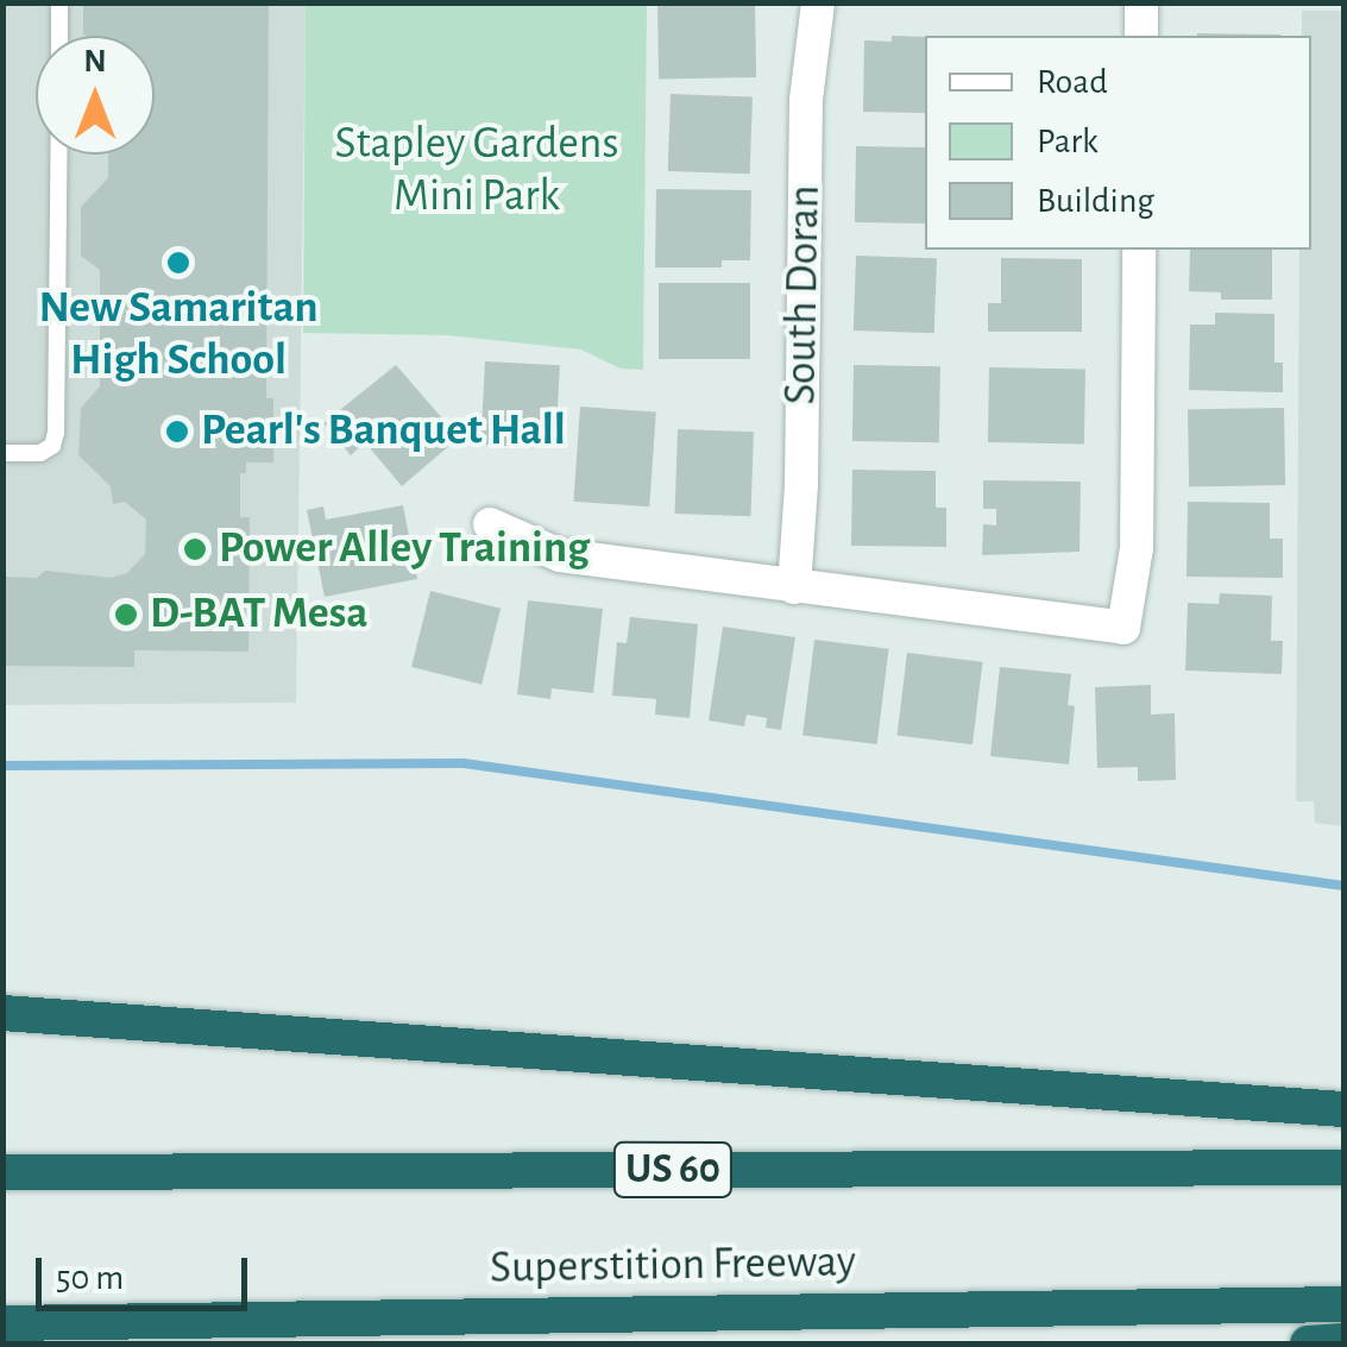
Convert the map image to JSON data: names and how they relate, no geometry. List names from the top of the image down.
{
  "streets": {
    "highway": ["US 60", "Superstition Freeway"],
    "street": ["South Doran"]
  },
  "parks": ["Stapley Gardens Mini Park"],
  "places": [
    "New Samaritan High School",
    "Pearl's Banquet Hall",
    "Power Alley Training",
    "D-BAT Mesa"
  ],
  "legend": ["Road", "Park", "Building"],
  "scale_bar": "50 m",
  "north": "top"
}
